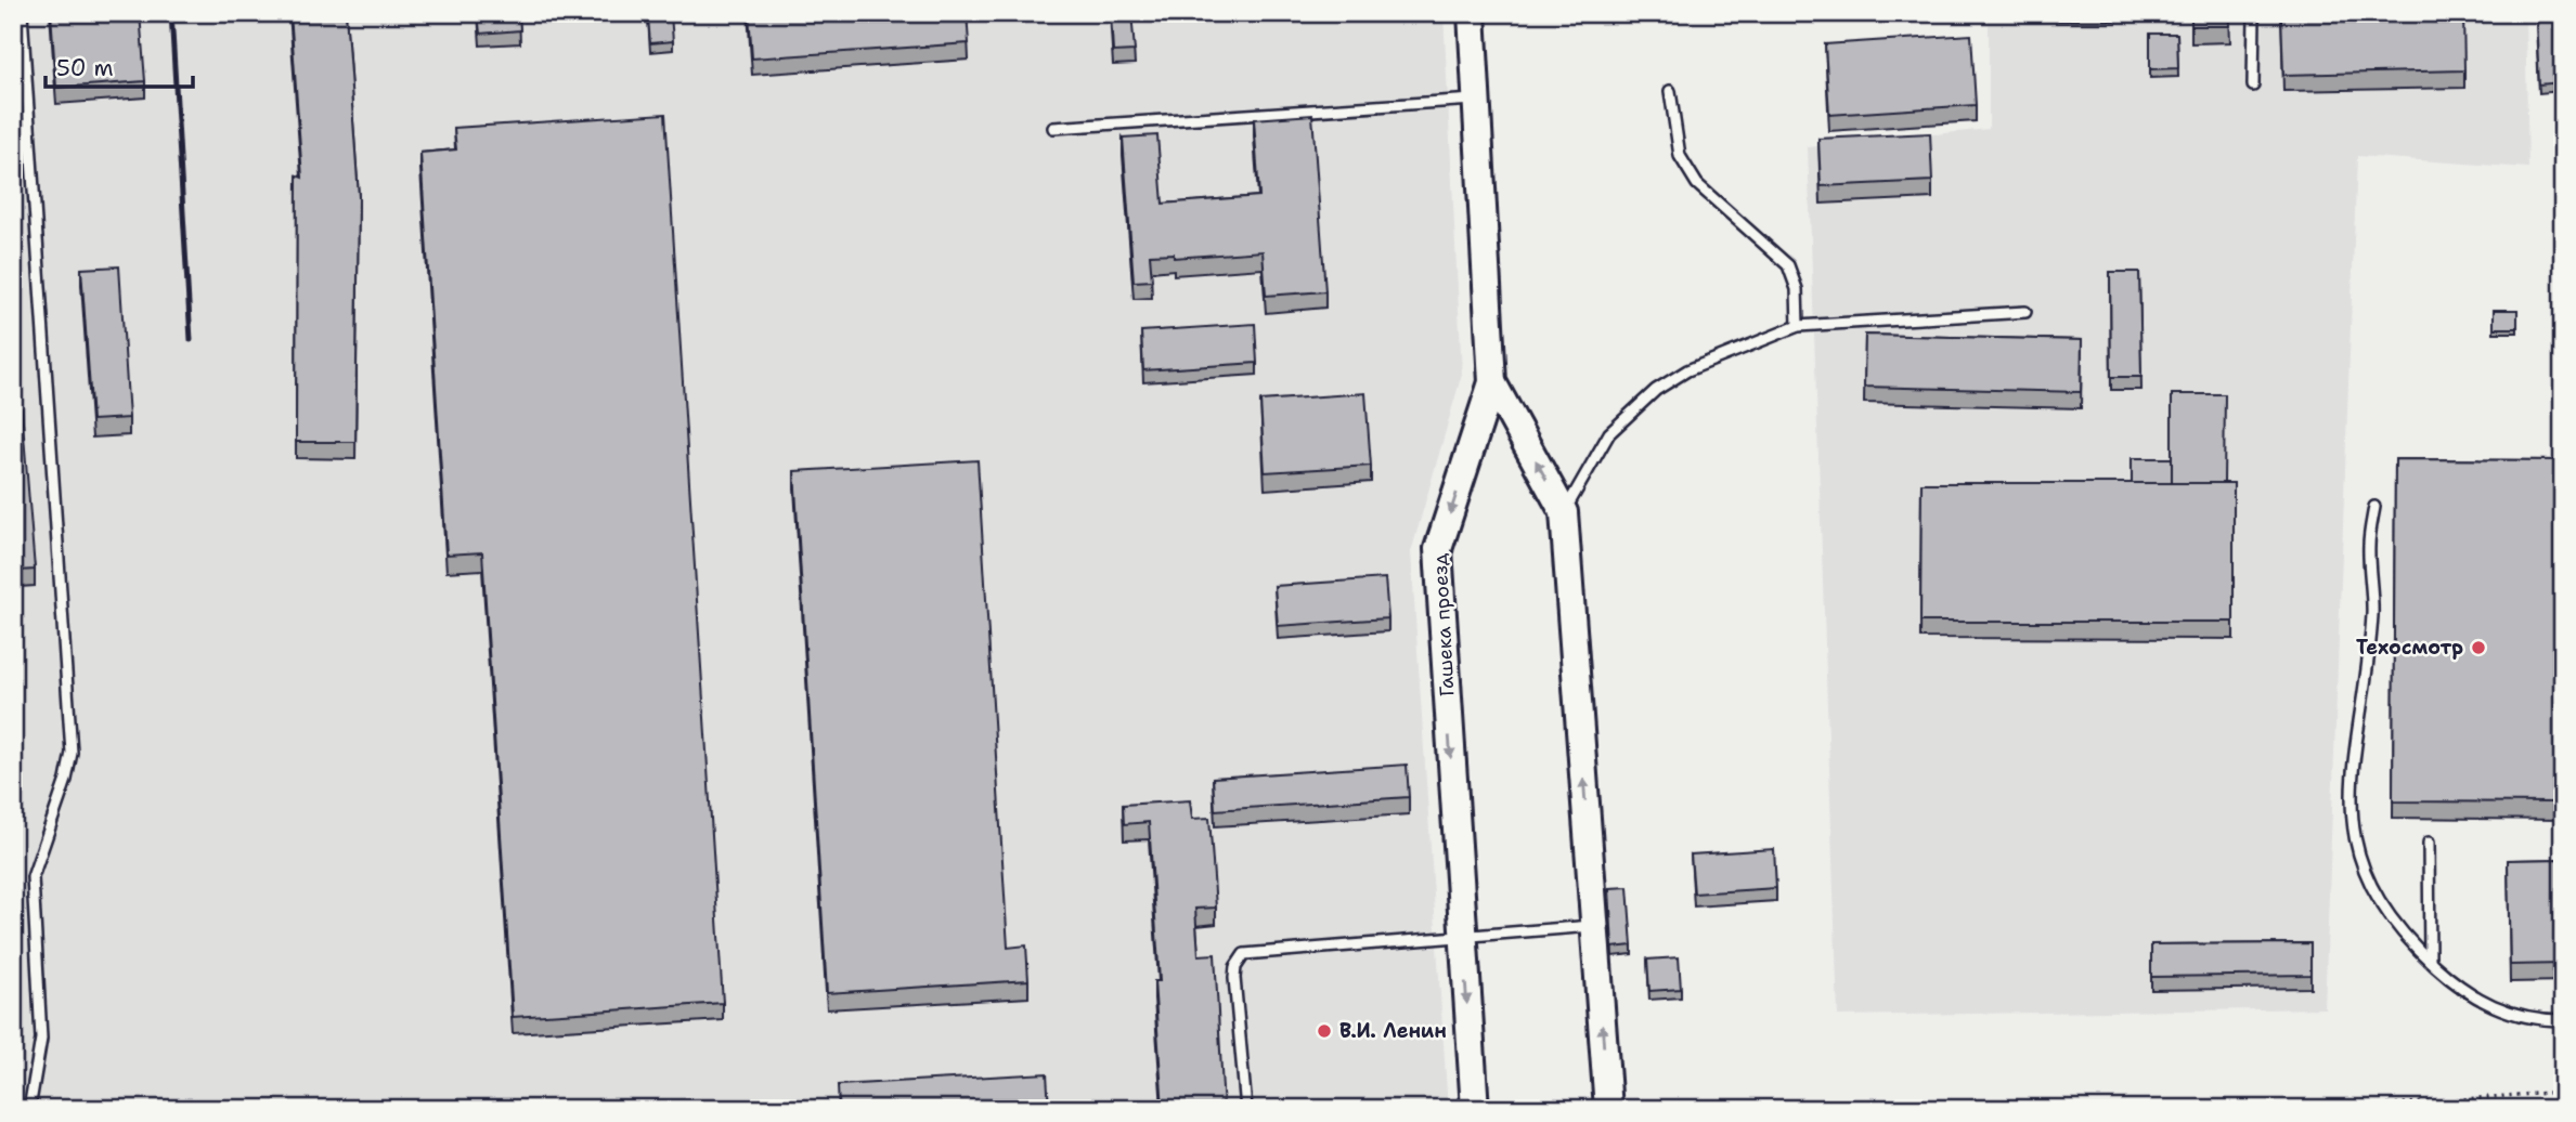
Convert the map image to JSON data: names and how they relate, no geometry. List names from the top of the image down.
{
  "streets": {
    "street": ["Гашека проезд"]
  },
  "places": ["Техосмотр", "В.И. Ленин"],
  "scale_bar": "50 m"
}
